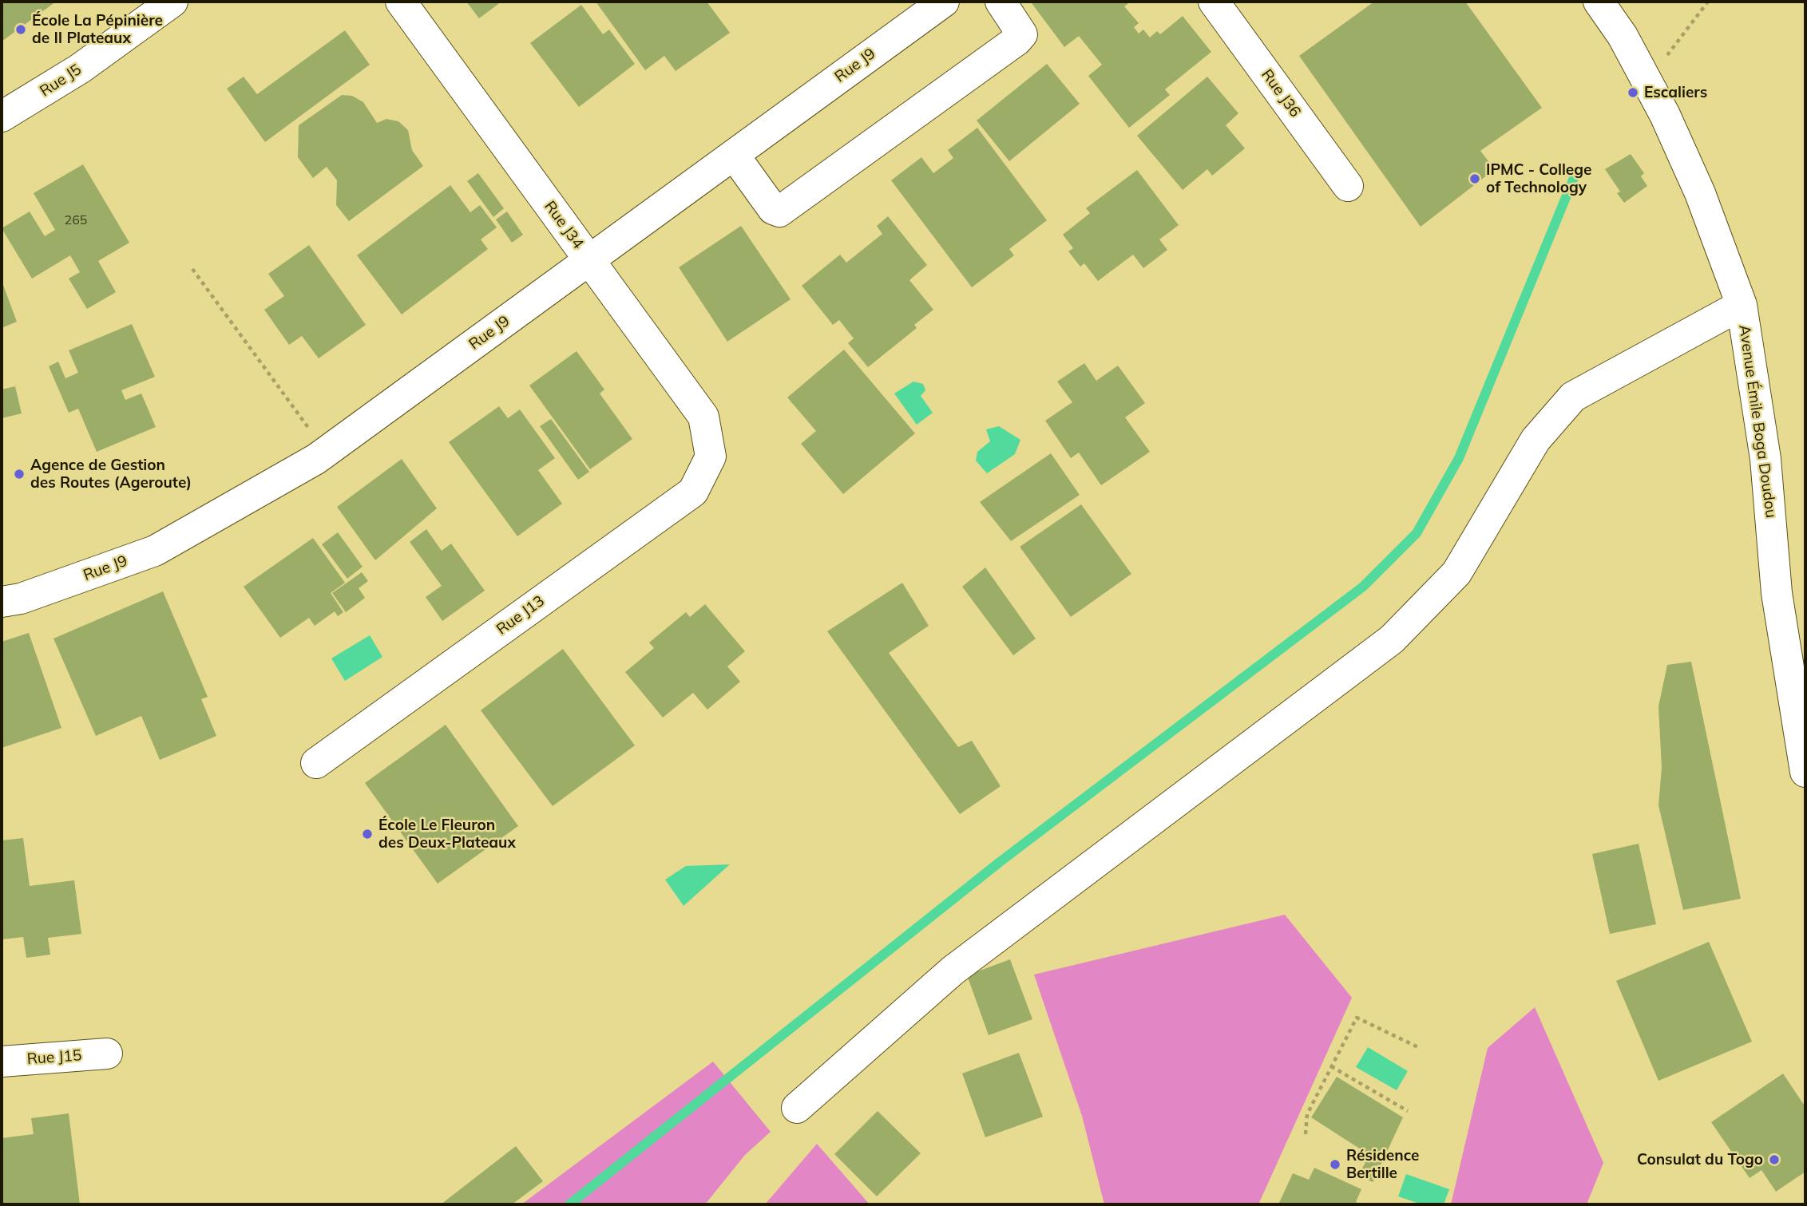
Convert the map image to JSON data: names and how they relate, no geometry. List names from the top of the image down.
{
  "streets": {
    "street": [
      "Rue J9",
      "Rue J5",
      "Rue J36",
      "Rue J34",
      "Avenue Émile Boga Doudou",
      "Rue J13",
      "Rue J15"
    ]
  },
  "crossings": [
    ["Rue J9", "Rue J34"],
    ["Rue J34", "Rue J13"]
  ],
  "places": [
    "École La Pépinière de II Plateaux",
    "Escaliers",
    "IPMC - College of Technology",
    "Agence de Gestion des Routes (Ageroute)",
    "École Le Fleuron des Deux-Plateaux",
    "Consulat du Togo",
    "Résidence Bertille"
  ],
  "house_numbers": ["265"]
}
